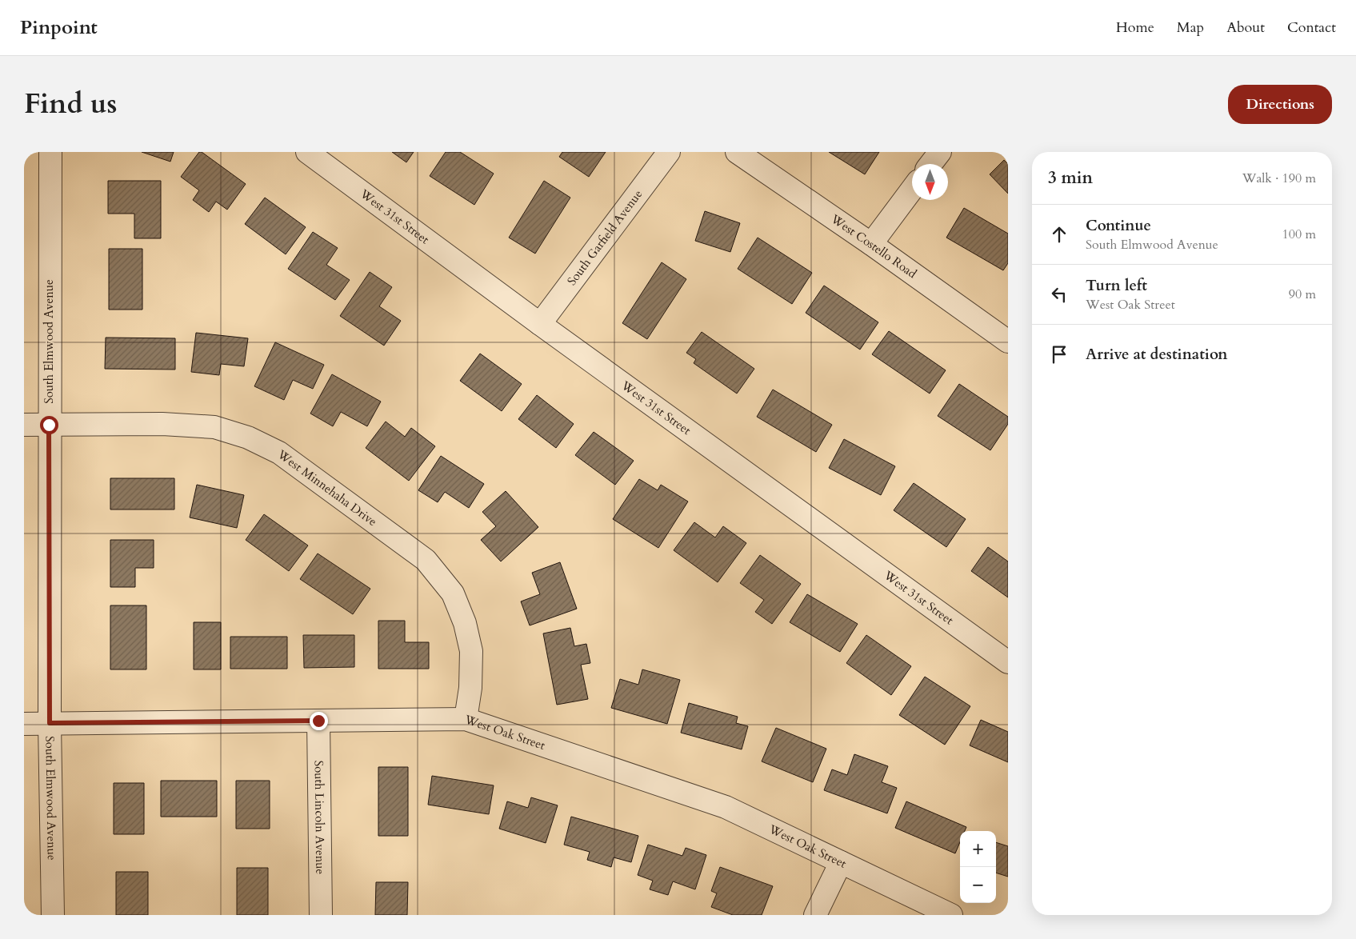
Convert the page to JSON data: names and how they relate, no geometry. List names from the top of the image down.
{
  "streets": {
    "street": [
      "West 31st Street",
      "South Garfield Avenue",
      "West Costello Road",
      "South Elmwood Avenue",
      "West Minnehaha Drive",
      "West Oak Street",
      "South Lincoln Avenue"
    ]
  },
  "crossings": [
    ["West 31st Street", "South Garfield Avenue"],
    ["South Elmwood Avenue", "West Minnehaha Drive"],
    ["South Elmwood Avenue", "West Oak Street"],
    ["West Minnehaha Drive", "West Oak Street"],
    ["West Oak Street", "South Lincoln Avenue"]
  ],
  "north": "bottom",
  "page": {
    "header": "Pinpoint",
    "nav": [
      "Home",
      "Map",
      "About",
      "Contact"
    ],
    "title": "Find us",
    "buttons": "Directions",
    "heading": ["3 min", "Walk · 190 m"],
    "list": [
      ["Continue", "South Elmwood Avenue", "100 m"],
      ["Turn left", "West Oak Street", "90 m"],
      "Arrive at destination"
    ],
    "map_buttons": ["+", "−"]
  }
}
